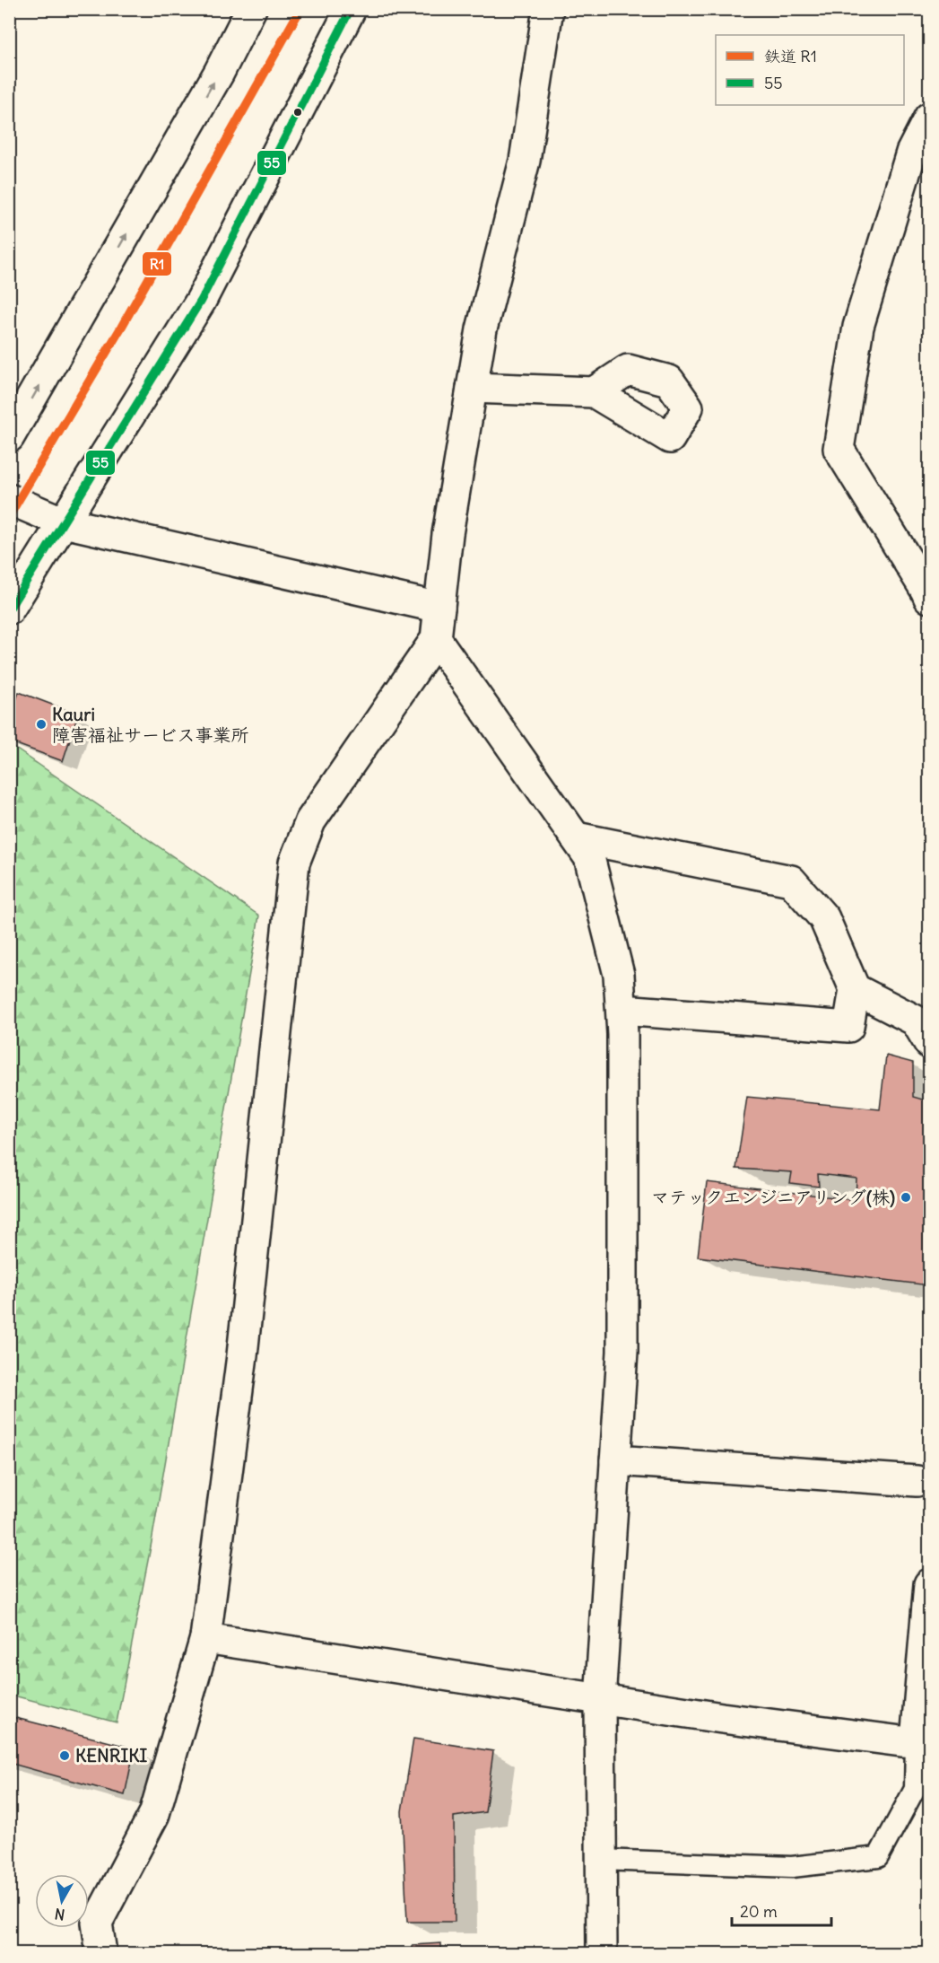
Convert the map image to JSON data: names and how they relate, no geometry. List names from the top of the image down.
{
  "places": ["Kauri 障害福祉サービス事業所", "マテックエンジニアリング(株)", "KENRIKI"],
  "lines": ["rail line R1", "transit line 55"],
  "legend": ["鉄道 R1", "55"],
  "scale_bar": "20 m",
  "north": "bottom"
}
